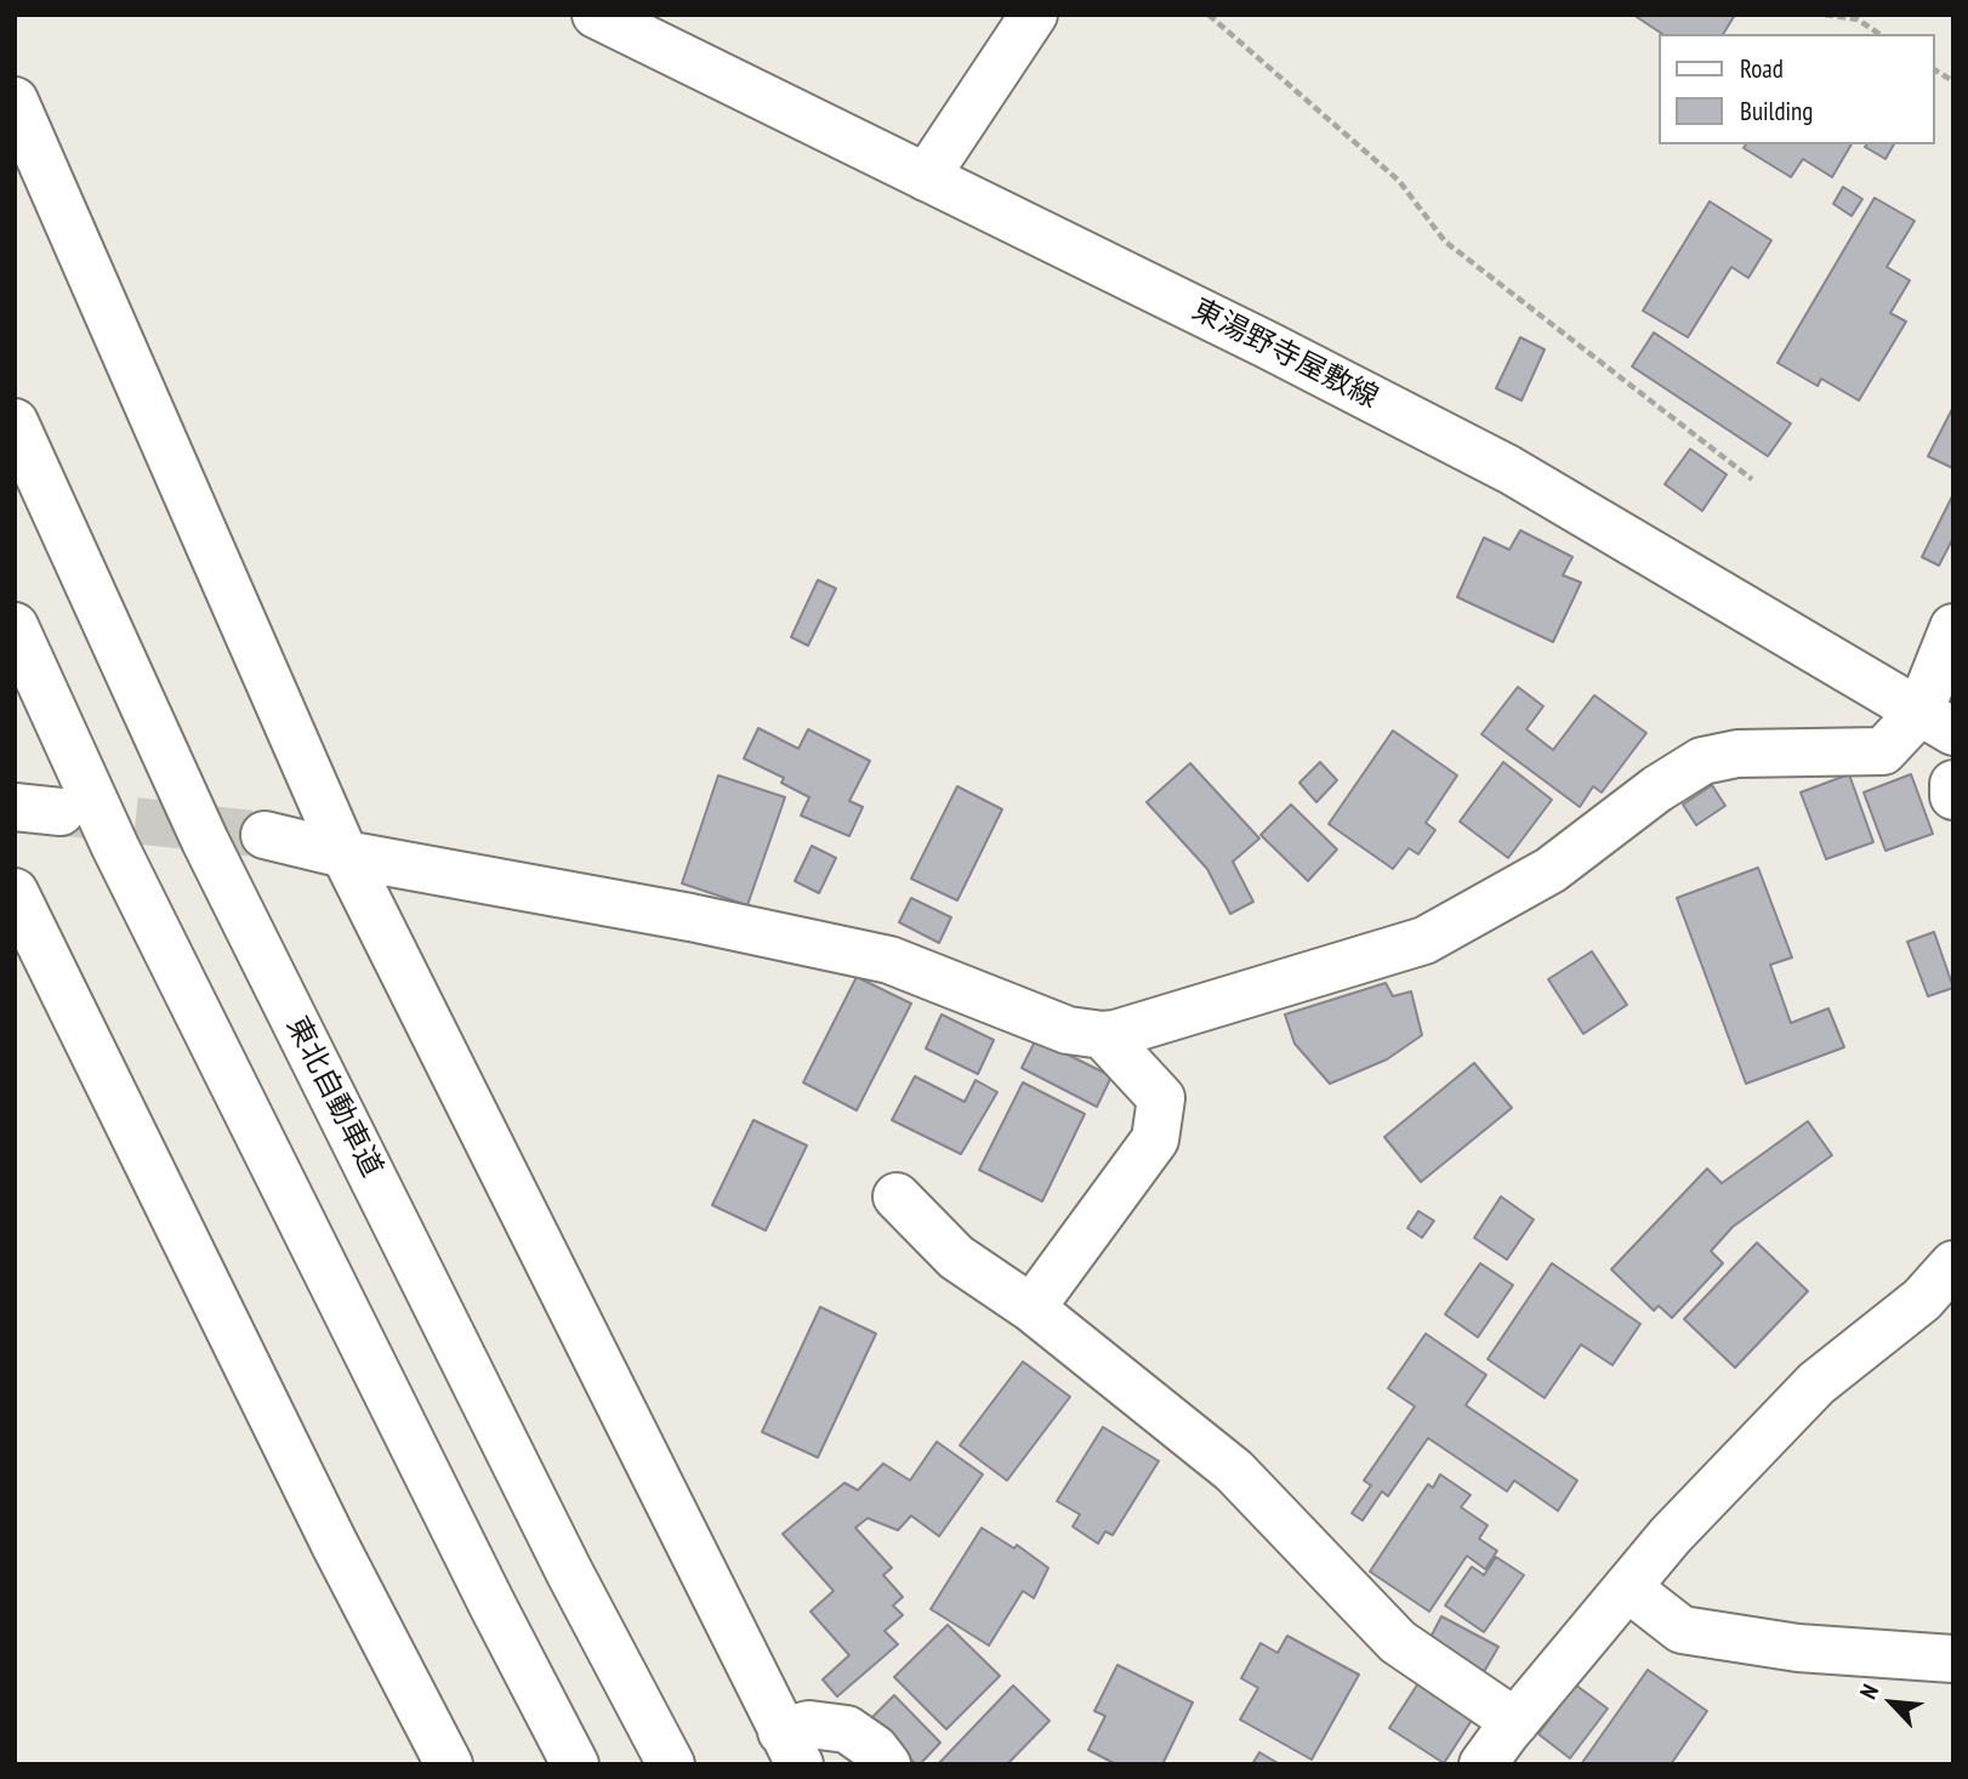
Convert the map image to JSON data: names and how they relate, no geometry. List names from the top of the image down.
{
  "streets": {
    "main road": ["東湯野寺屋敷線", "東北自動車道"]
  },
  "legend": ["Road", "Building"],
  "north": "top left"
}
